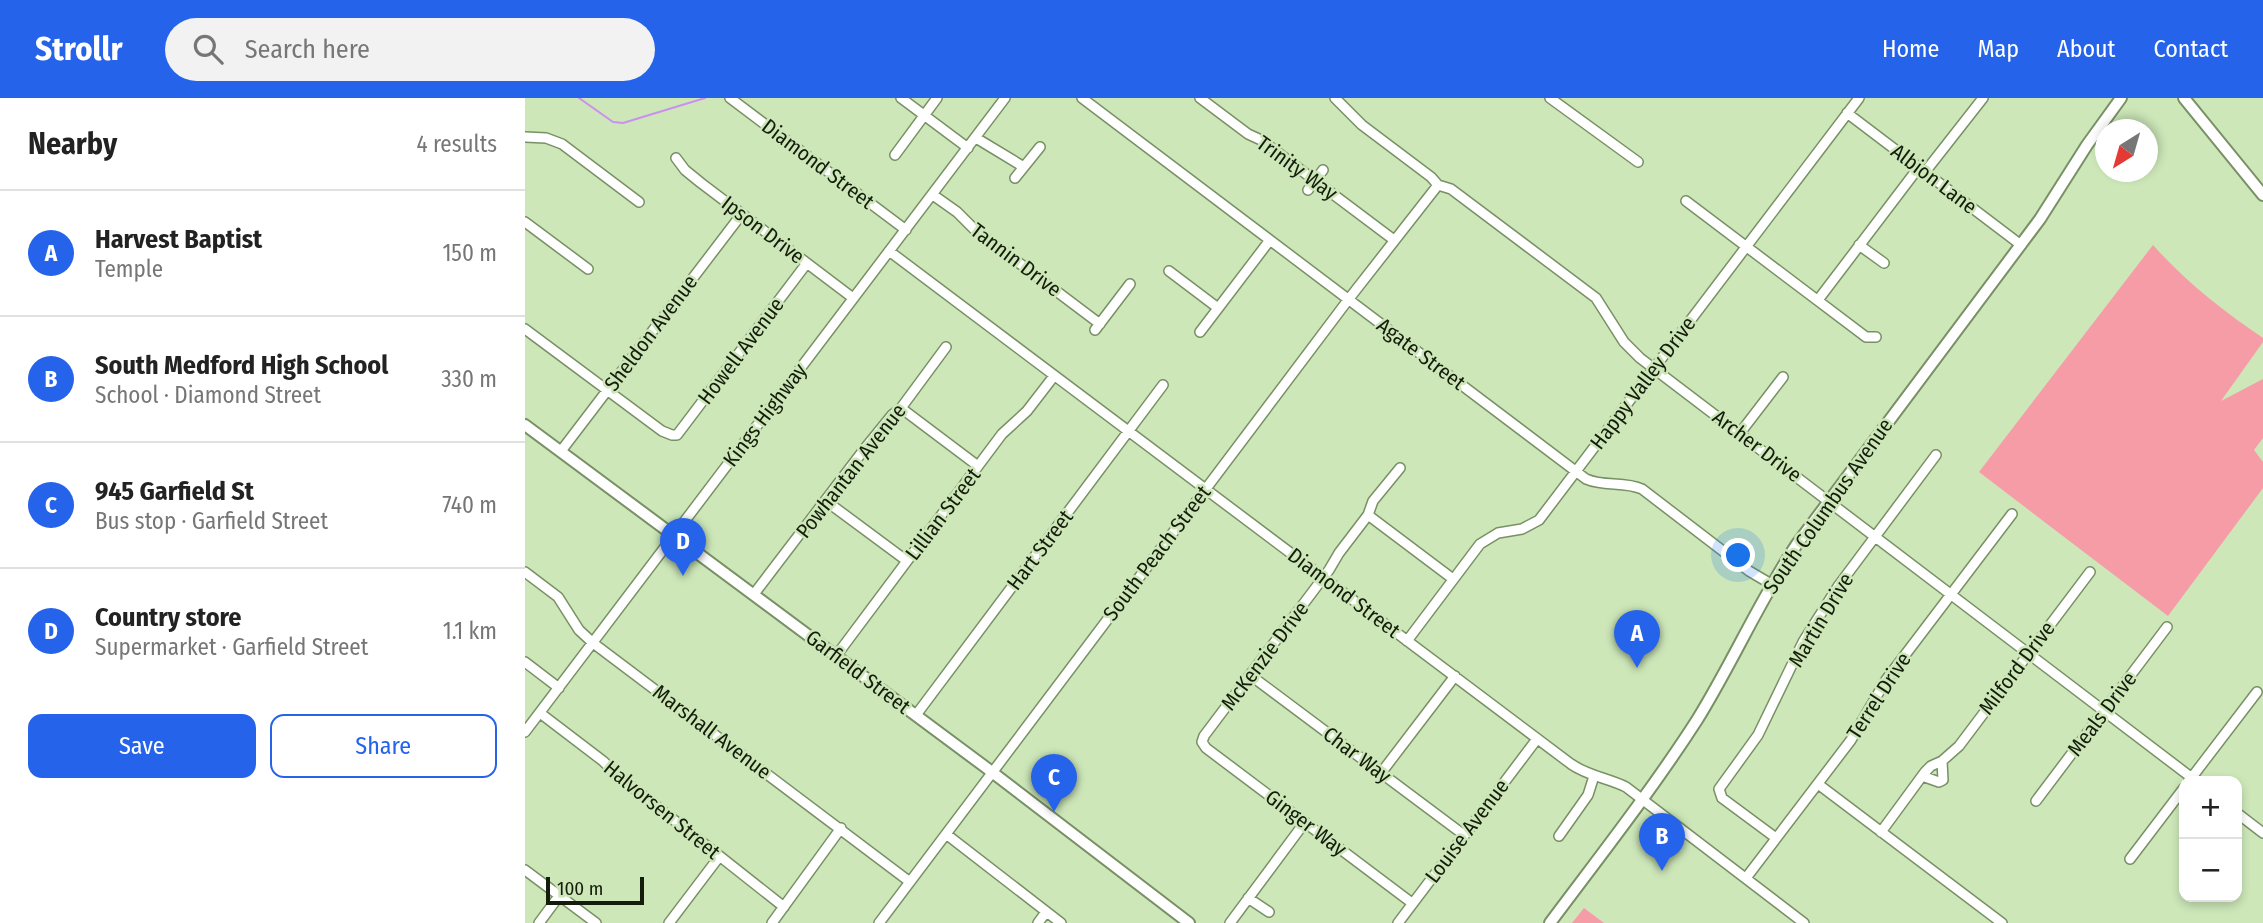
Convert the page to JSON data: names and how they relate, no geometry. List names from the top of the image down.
{
  "streets": {
    "main road": ["South Columbus Avenue", "Garfield Street"],
    "street": [
      "Diamond Street",
      "Trinity Way",
      "Albion Lane",
      "Ipson Drive",
      "Tannin Drive",
      "Sheldon Avenue",
      "Howell Avenue",
      "Agate Street",
      "Happy Valley Drive",
      "Kings Highway",
      "Archer Drive",
      "Powhantan Avenue",
      "Lillian Street",
      "Hart Street",
      "South Peach Street",
      "Martin Drive",
      "McKenzie Drive",
      "Milford Drive",
      "Terrel Drive",
      "Meals Drive",
      "Marshall Avenue",
      "Char Way",
      "Halvorsen Street",
      "Ginger Way",
      "Louise Avenue"
    ]
  },
  "crossings": [
    ["Diamond Street", "Happy Valley Drive"],
    ["Diamond Street", "Kings Highway"],
    ["Diamond Street", "South Columbus Avenue"],
    ["Diamond Street", "Lillian Street"],
    ["Diamond Street", "Hart Street"],
    ["Diamond Street", "South Peach Street"],
    ["Diamond Street", "McKenzie Drive"],
    ["Diamond Street", "Terrel Drive"],
    ["Diamond Street", "Louise Avenue"],
    ["Trinity Way", "South Peach Street"],
    ["Albion Lane", "Happy Valley Drive"],
    ["Albion Lane", "South Columbus Avenue"],
    ["Ipson Drive", "Sheldon Avenue"],
    ["Ipson Drive", "Howell Avenue"],
    ["Ipson Drive", "Kings Highway"],
    ["Tannin Drive", "Kings Highway"],
    ["Sheldon Avenue", "Howell Avenue"],
    ["Sheldon Avenue", "Garfield Street"],
    ["Agate Street", "Happy Valley Drive"],
    ["Agate Street", "South Columbus Avenue"],
    ["Agate Street", "South Peach Street"],
    ["Happy Valley Drive", "Archer Drive"],
    ["Kings Highway", "Garfield Street"],
    ["Kings Highway", "Marshall Avenue"],
    ["Kings Highway", "Halvorsen Street"],
    ["Archer Drive", "South Columbus Avenue"],
    ["Archer Drive", "South Peach Street"],
    ["Archer Drive", "Martin Drive"],
    ["Archer Drive", "Milford Drive"],
    ["Archer Drive", "Terrel Drive"],
    ["Archer Drive", "Meals Drive"],
    ["Powhantan Avenue", "Garfield Street"],
    ["Lillian Street", "Garfield Street"],
    ["Hart Street", "Garfield Street"],
    ["South Peach Street", "Garfield Street"],
    ["South Peach Street", "Marshall Avenue"],
    ["Martin Drive", "Terrel Drive"],
    ["McKenzie Drive", "Char Way"],
    ["McKenzie Drive", "Ginger Way"],
    ["Char Way", "Louise Avenue"],
    ["Ginger Way", "Louise Avenue"]
  ],
  "scale_bar": "100 m",
  "north": "bottom left",
  "page": {
    "header": "Strollr",
    "search": "Search here",
    "nav": [
      "Home",
      "Map",
      "About",
      "Contact"
    ],
    "heading": ["Nearby", "4 results"],
    "list": [
      {
        "mark": "A",
        "name": "Harvest Baptist",
        "note": "Temple",
        "value": "150 m"
      },
      {
        "mark": "B",
        "name": "South Medford High School",
        "note": "School · Diamond Street",
        "value": "330 m"
      },
      {
        "mark": "C",
        "name": "945 Garfield St",
        "note": "Bus stop · Garfield Street",
        "value": "740 m"
      },
      {
        "mark": "D",
        "name": "Country store",
        "note": "Supermarket · Garfield Street",
        "value": "1.1 km"
      }
    ],
    "pins": [
      "D",
      "A",
      "C",
      "B"
    ],
    "buttons": ["Save", "Share"],
    "map_buttons": ["+", "−"],
    "scale": "100 m"
  }
}
